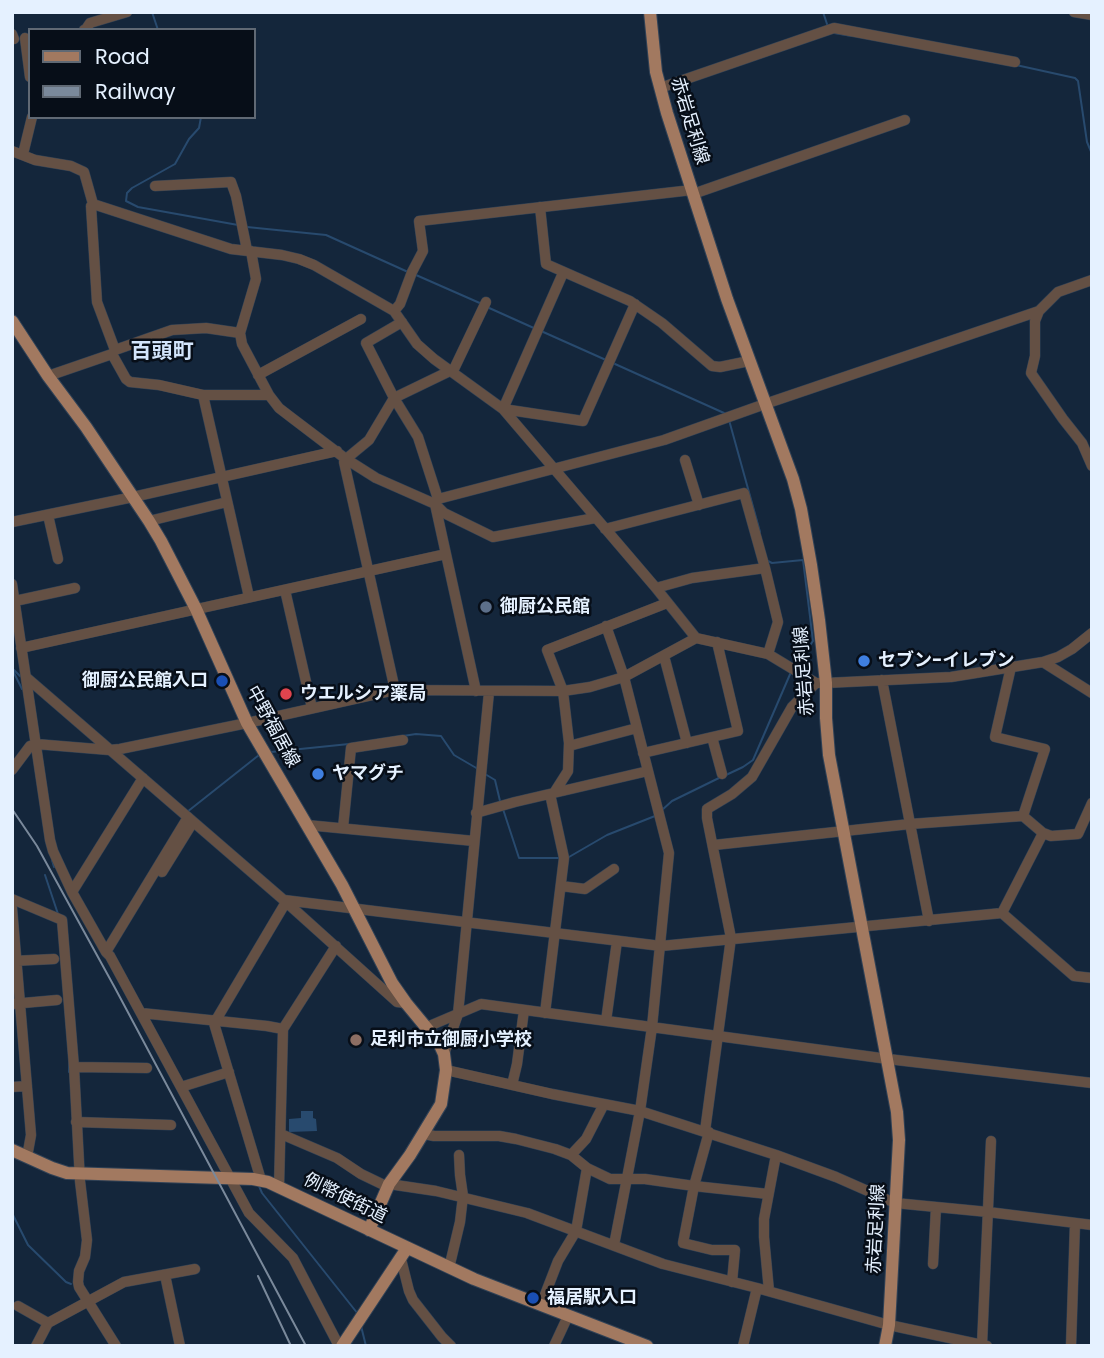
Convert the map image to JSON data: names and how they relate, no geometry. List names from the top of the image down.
{
  "streets": {
    "main road": ["赤岩足利線", "中野福居線", "例幣使街道"]
  },
  "crossings": [
    ["中野福居線", "例幣使街道"]
  ],
  "districts": ["百頭町"],
  "places": [
    "御厨公民館",
    "セブン-イレブン",
    "御厨公民館入口",
    "ウエルシア薬局",
    "ヤマグチ",
    "足利市立御厨小学校",
    "福居駅入口"
  ],
  "legend": ["Road", "Railway"]
}
